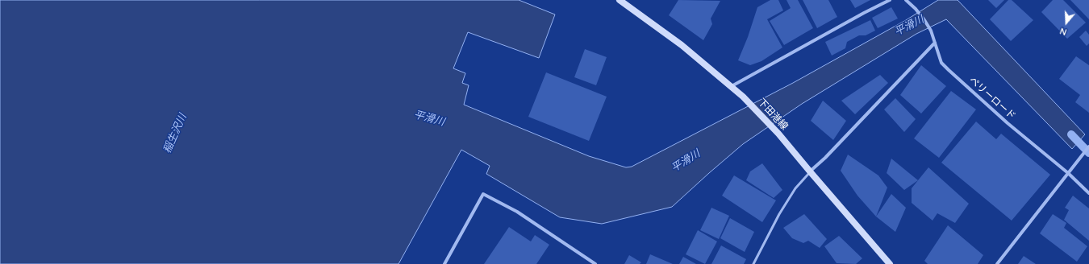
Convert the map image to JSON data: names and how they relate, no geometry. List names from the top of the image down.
{
  "streets": {
    "main road": ["下田港線"],
    "street": ["ペリーロード"]
  },
  "water": ["平滑川", "稲生沢川"],
  "north": "bottom"
}
